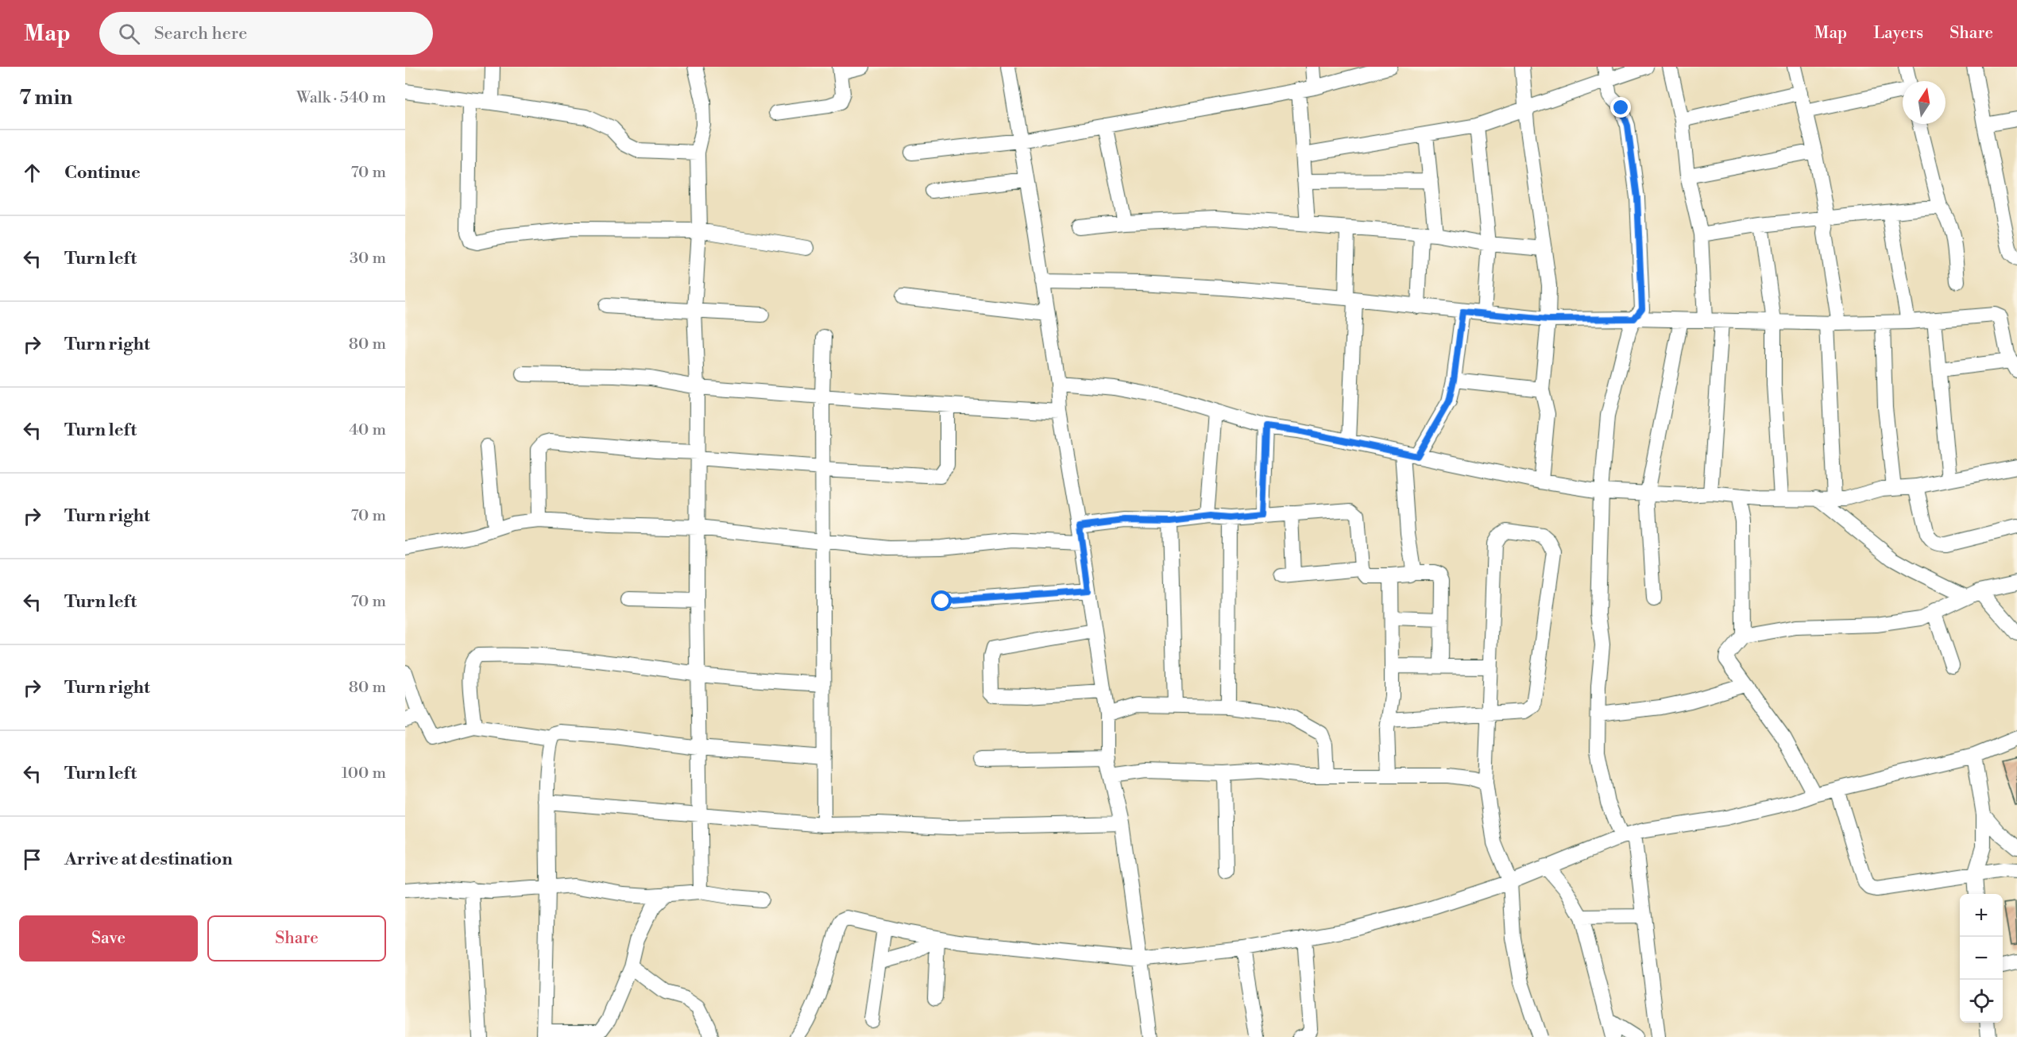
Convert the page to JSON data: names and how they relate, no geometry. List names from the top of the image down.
{
  "north": "top",
  "page": {
    "header": "Map",
    "search": "Search here",
    "nav": ["Map", "Layers", "Share"],
    "heading": ["7 min", "Walk · 540 m"],
    "list": [
      ["Continue", "70 m"],
      ["Turn left", "30 m"],
      ["Turn right", "80 m"],
      ["Turn left", "40 m"],
      ["Turn right", "70 m"],
      ["Turn left", "70 m"],
      ["Turn right", "80 m"],
      ["Turn left", "100 m"],
      "Arrive at destination"
    ],
    "map_buttons": ["+", "−"],
    "buttons": ["Save", "Share"]
  }
}
